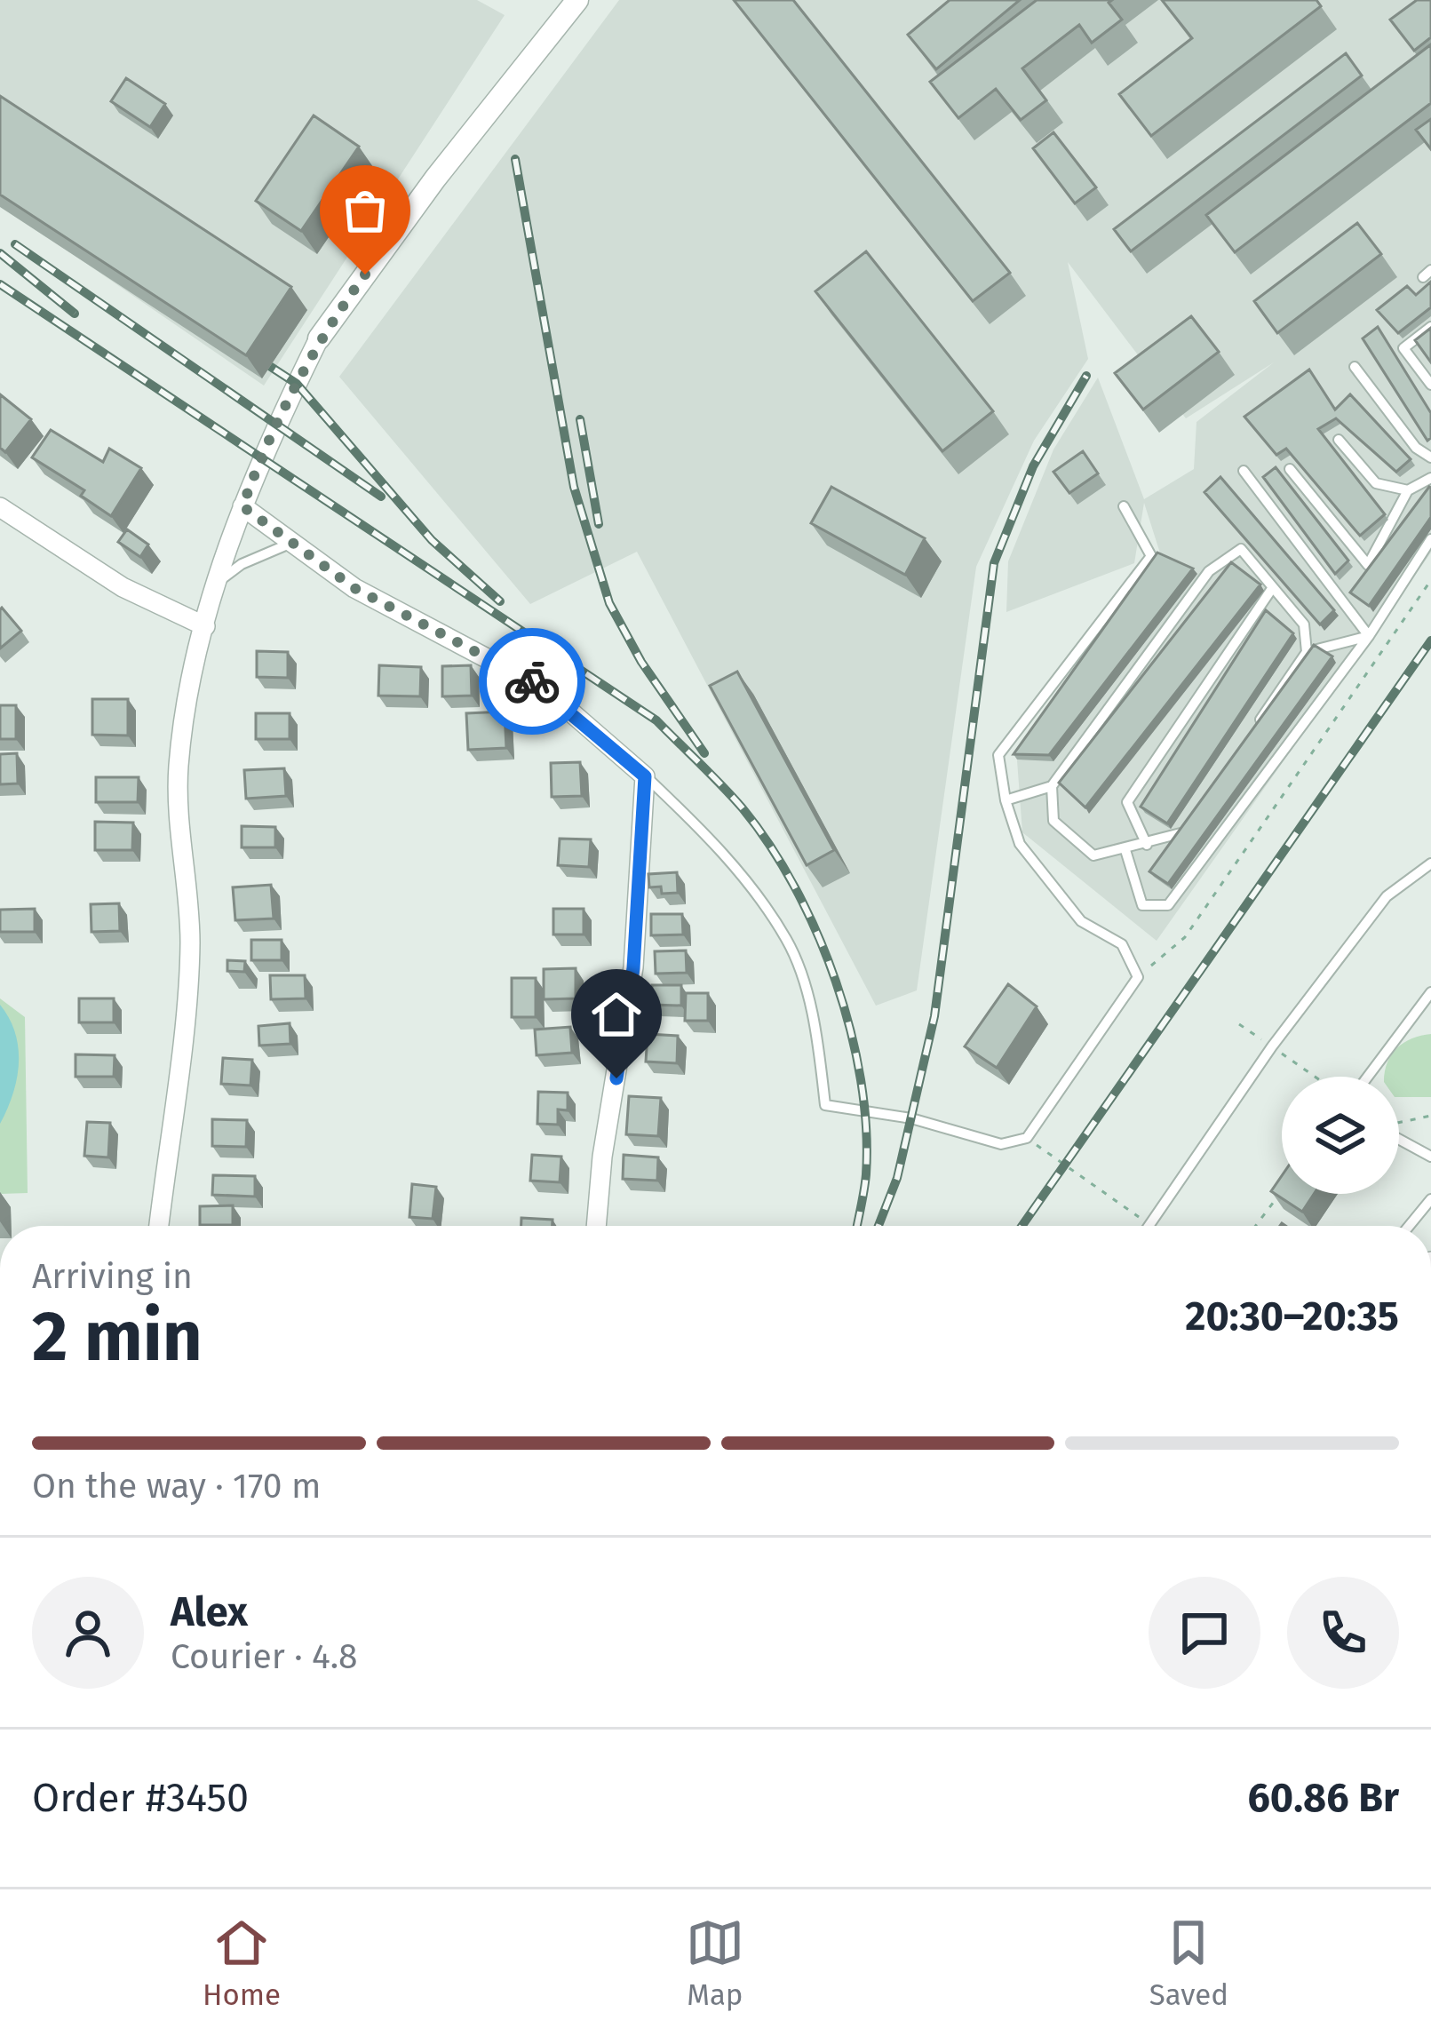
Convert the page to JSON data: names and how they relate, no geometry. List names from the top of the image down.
{
  "page": {
    "heading": ["2 min", "Arriving in", "20:30–20:35"],
    "panel": [
      "Alex",
      "Courier · 4.8",
      "Order #3450",
      "60.86 Br"
    ],
    "bar": "On the way · 170 m",
    "tabs": ["Home", "Map", "Saved"]
  }
}
